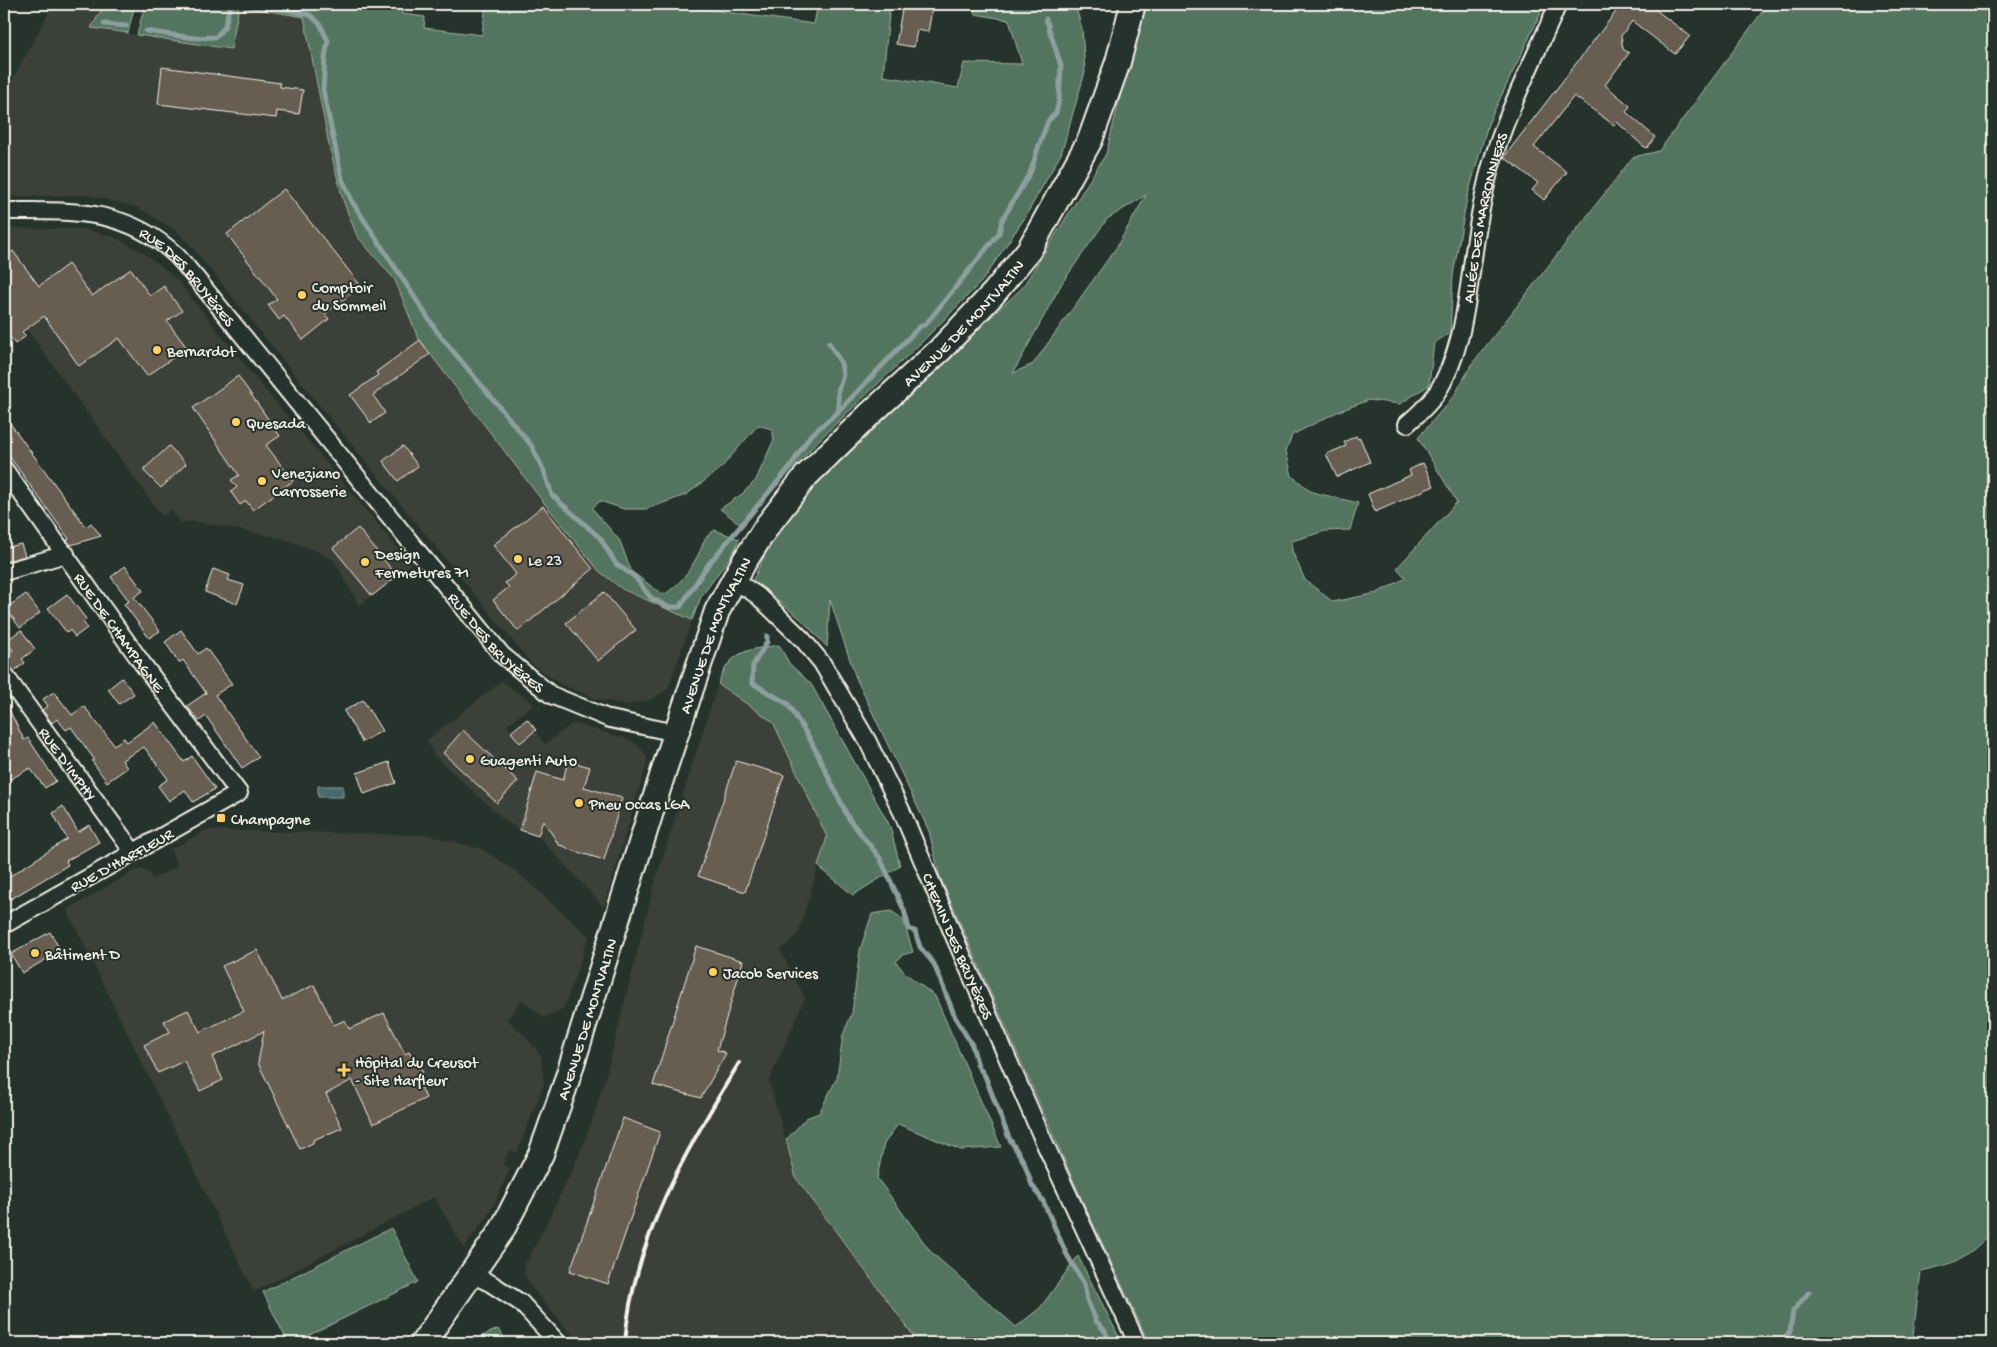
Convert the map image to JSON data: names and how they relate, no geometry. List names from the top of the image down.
{
  "streets": {
    "street": [
      "ALLÉE DES MARRONNIERS",
      "RUE DES BRUYÈRES",
      "AVENUE DE MONTVALTIN",
      "RUE DE CHAMPAGNE",
      "RUE D'IMPHY",
      "RUE D'HARFLEUR",
      "CHEMIN DES BRUYÈRES"
    ]
  },
  "crossings": [
    ["RUE DES BRUYÈRES", "AVENUE DE MONTVALTIN"],
    ["AVENUE DE MONTVALTIN", "CHEMIN DES BRUYÈRES"],
    ["RUE DE CHAMPAGNE", "RUE D'HARFLEUR"],
    ["RUE D'IMPHY", "RUE D'HARFLEUR"]
  ],
  "places": {
    "other": [
      "Comptoir du Sommeil",
      "Bernardot",
      "Quesada",
      "Veneziano Carrosserie",
      "Le 23",
      "Design Fermetures 71",
      "Guagenti Auto",
      "Pneu Occas LGA",
      "Bâtiment D",
      "Jacob Services"
    ],
    "transit": ["Champagne"],
    "health": ["Hôpital du Creusot - Site Harfleur"]
  }
}
